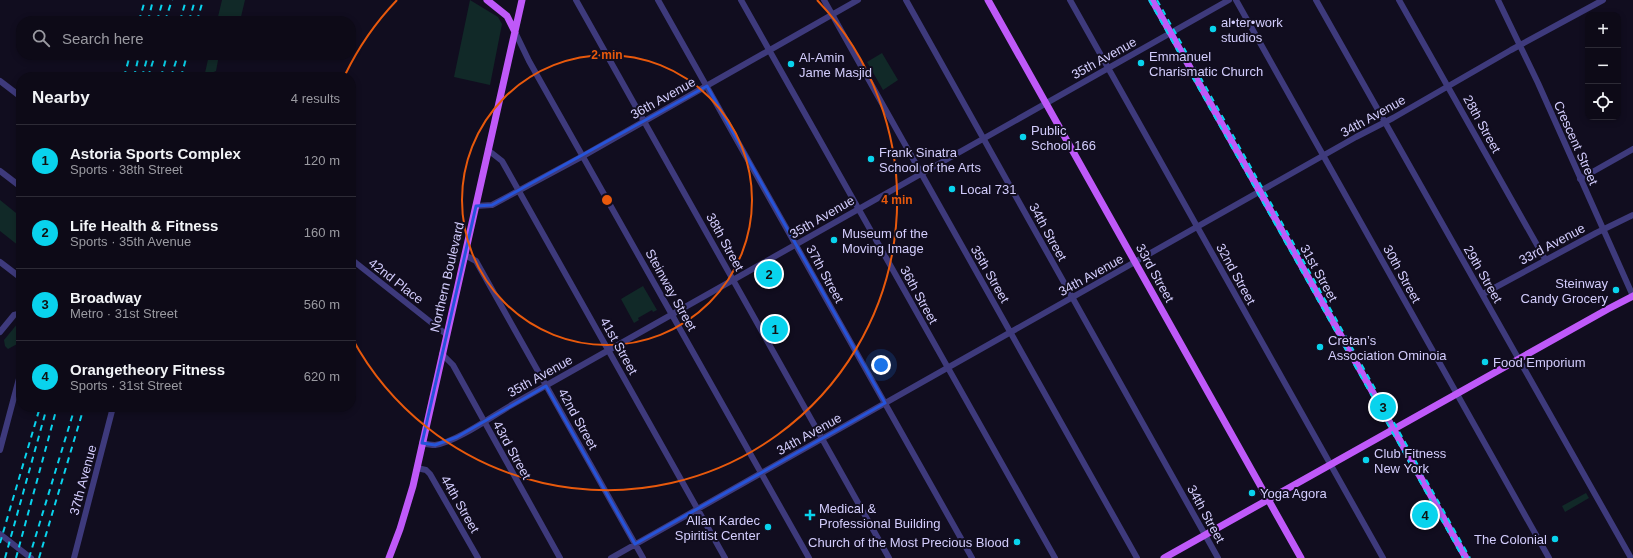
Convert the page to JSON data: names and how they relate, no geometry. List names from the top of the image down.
{
  "streets": {
    "main road": ["33rd Street", "31st Street", "Northern Boulevard"],
    "street": [
      "35th Avenue",
      "36th Avenue",
      "34th Avenue",
      "28th Street",
      "Crescent Street",
      "34th Street",
      "38th Street",
      "33rd Avenue",
      "37th Street",
      "35th Street",
      "32nd Street",
      "30th Street",
      "29th Street",
      "42nd Place",
      "Steinway Street",
      "36th Street",
      "41st Street",
      "42nd Street",
      "43rd Street",
      "37th Avenue",
      "44th Street"
    ]
  },
  "crossings": [
    ["35th Avenue", "34th Street"],
    ["35th Avenue", "38th Street"],
    ["35th Avenue", "33rd Street"],
    ["35th Avenue", "31st Street"],
    ["35th Avenue", "37th Street"],
    ["35th Avenue", "35th Street"],
    ["35th Avenue", "32nd Street"],
    ["35th Avenue", "Northern Boulevard"],
    ["35th Avenue", "Steinway Street"],
    ["35th Avenue", "36th Street"],
    ["35th Avenue", "41st Street"],
    ["35th Avenue", "42nd Street"],
    ["35th Avenue", "43rd Street"],
    ["36th Avenue", "38th Street"],
    ["36th Avenue", "37th Street"],
    ["36th Avenue", "35th Street"],
    ["36th Avenue", "Northern Boulevard"],
    ["36th Avenue", "Steinway Street"],
    ["36th Avenue", "36th Street"],
    ["36th Avenue", "41st Street"],
    ["34th Avenue", "28th Street"],
    ["34th Avenue", "Crescent Street"],
    ["34th Avenue", "34th Street"],
    ["34th Avenue", "38th Street"],
    ["34th Avenue", "33rd Street"],
    ["34th Avenue", "31st Street"],
    ["34th Avenue", "37th Street"],
    ["34th Avenue", "35th Street"],
    ["34th Avenue", "32nd Street"],
    ["34th Avenue", "30th Street"],
    ["34th Avenue", "29th Street"],
    ["34th Avenue", "Steinway Street"],
    ["34th Avenue", "36th Street"],
    ["34th Avenue", "41st Street"],
    ["34th Avenue", "42nd Street"],
    ["28th Street", "33rd Avenue"],
    ["Crescent Street", "33rd Avenue"],
    ["33rd Avenue", "29th Street"],
    ["Northern Boulevard", "42nd Place"],
    ["Northern Boulevard", "Steinway Street"],
    ["Northern Boulevard", "41st Street"],
    ["Northern Boulevard", "42nd Street"],
    ["Northern Boulevard", "43rd Street"],
    ["Northern Boulevard", "44th Street"]
  ],
  "places": {
    "other": [
      "al•ter•work studios",
      "Emmanuel Charismatic Church",
      "Al-Amin Jame Masjid",
      "Public School 166",
      "Frank Sinatra School of the Arts",
      "Local 731",
      "Museum of the Moving Image",
      "Steinway Candy Grocery",
      "Cretan’s Association Ominoia",
      "Food Emporium",
      "Club Fitness New York",
      "Yoga Agora",
      "Allan Kardec Spiritist Center",
      "The Colonial",
      "Church of the Most Precious Blood"
    ],
    "health": ["Medical & Professional Building"]
  },
  "page": {
    "map_buttons": ["+", "−"],
    "search": "Search here",
    "heading": ["Nearby", "4 results"],
    "list": [
      {
        "mark": "1",
        "name": "Astoria Sports Complex",
        "note": "Sports · 38th Street",
        "value": "120 m"
      },
      {
        "mark": "2",
        "name": "Life Health & Fitness",
        "note": "Sports · 35th Avenue",
        "value": "160 m"
      },
      {
        "mark": "3",
        "name": "Broadway",
        "note": "Metro · 31st Street",
        "value": "560 m"
      },
      {
        "mark": "4",
        "name": "Orangetheory Fitness",
        "note": "Sports · 31st Street",
        "value": "620 m"
      }
    ],
    "pins": [
      "2",
      "1",
      "3",
      "4"
    ]
  },
  "rings": ["2 min", "4 min"]
}
